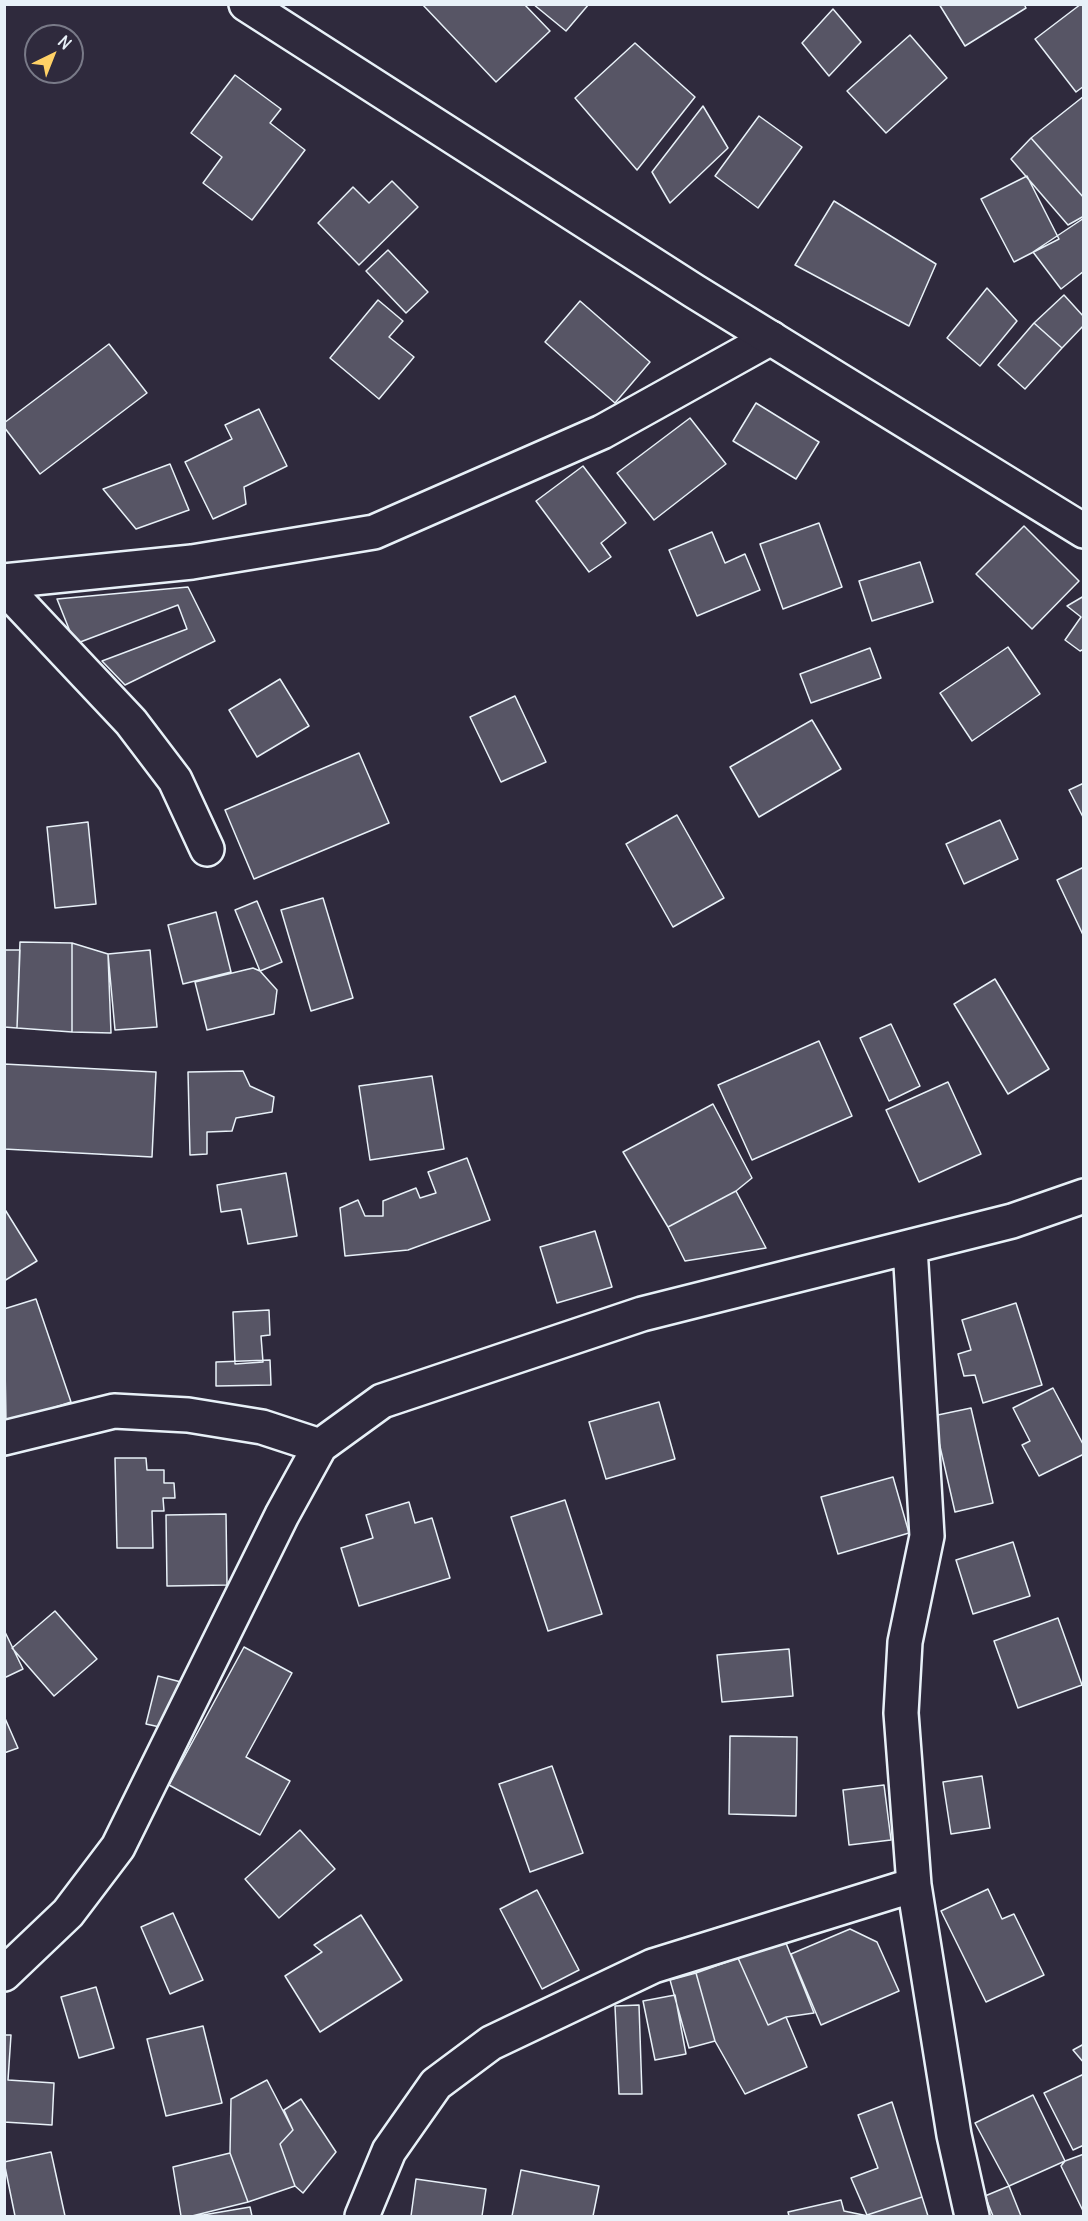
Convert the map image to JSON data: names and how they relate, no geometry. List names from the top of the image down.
{
  "north": "top right"
}
